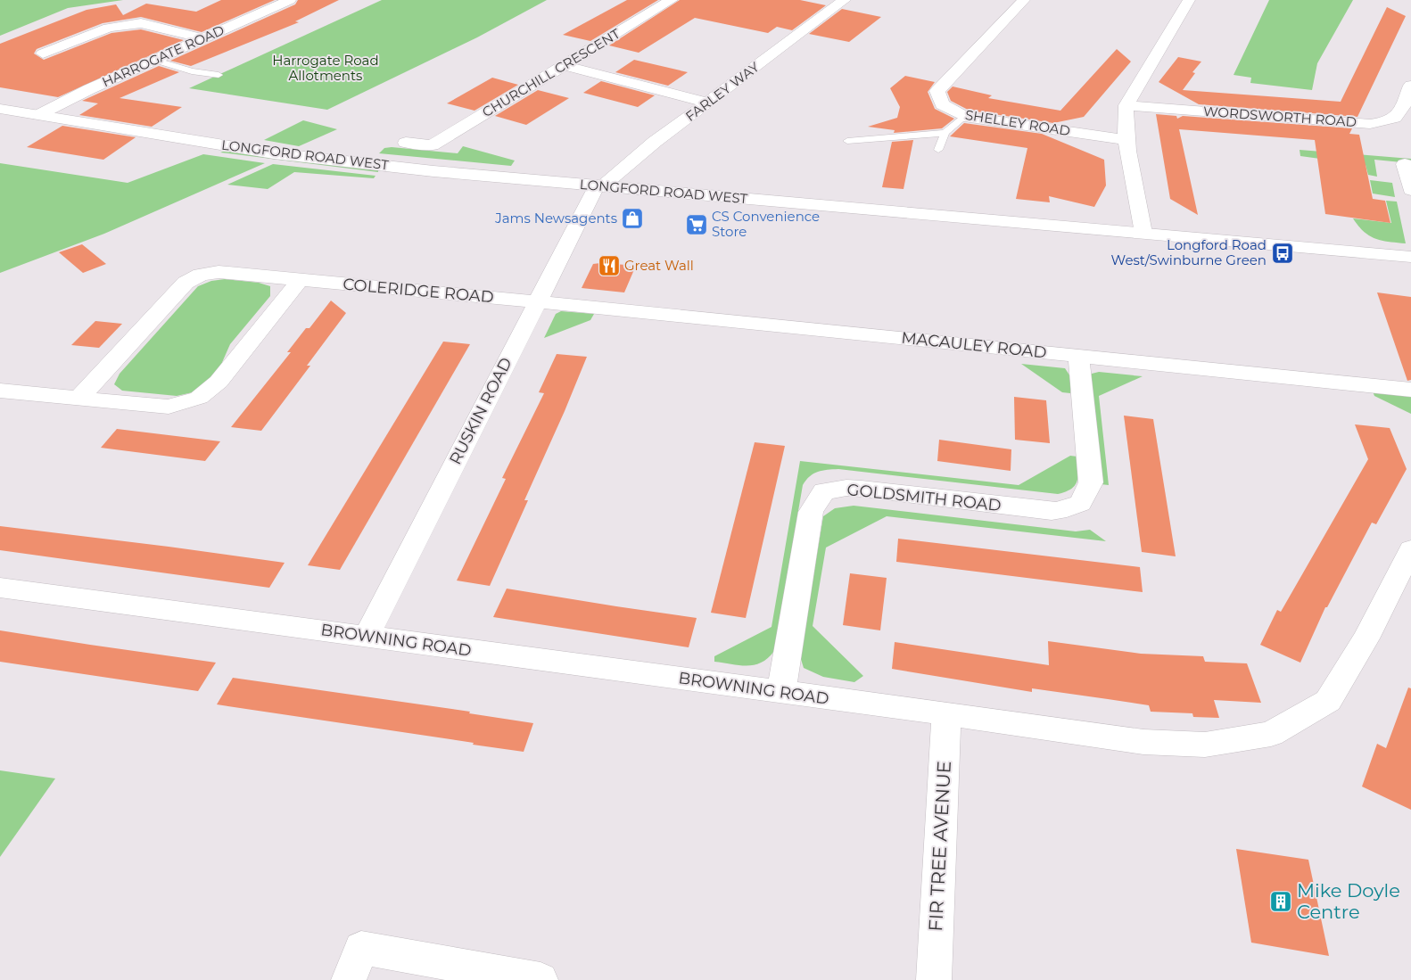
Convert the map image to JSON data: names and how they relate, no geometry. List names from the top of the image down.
{
  "streets": {
    "street": [
      "HARROGATE ROAD",
      "CHURCHILL CRESCENT",
      "FARLEY WAY",
      "WORDSWORTH ROAD",
      "SHELLEY ROAD",
      "LONGFORD ROAD WEST",
      "COLERIDGE ROAD",
      "MACAULEY ROAD",
      "RUSKIN ROAD",
      "GOLDSMITH ROAD",
      "BROWNING ROAD",
      "FIR TREE AVENUE"
    ]
  },
  "crossings": [
    ["HARROGATE ROAD", "LONGFORD ROAD WEST"],
    ["FARLEY WAY", "LONGFORD ROAD WEST"],
    ["FARLEY WAY", "RUSKIN ROAD"],
    ["LONGFORD ROAD WEST", "RUSKIN ROAD"],
    ["COLERIDGE ROAD", "MACAULEY ROAD"],
    ["COLERIDGE ROAD", "RUSKIN ROAD"],
    ["MACAULEY ROAD", "RUSKIN ROAD"],
    ["MACAULEY ROAD", "GOLDSMITH ROAD"],
    ["RUSKIN ROAD", "BROWNING ROAD"],
    ["GOLDSMITH ROAD", "BROWNING ROAD"],
    ["BROWNING ROAD", "FIR TREE AVENUE"]
  ],
  "parks": ["Harrogate Road Allotments"],
  "places": {
    "shop": ["Jams Newsagents"],
    "supermarket": ["CS Convenience Store"],
    "bus stop": ["Longford Road West/Swinburne Green"],
    "restaurant": ["Great Wall"],
    "building": ["Mike Doyle Centre"]
  }
}
